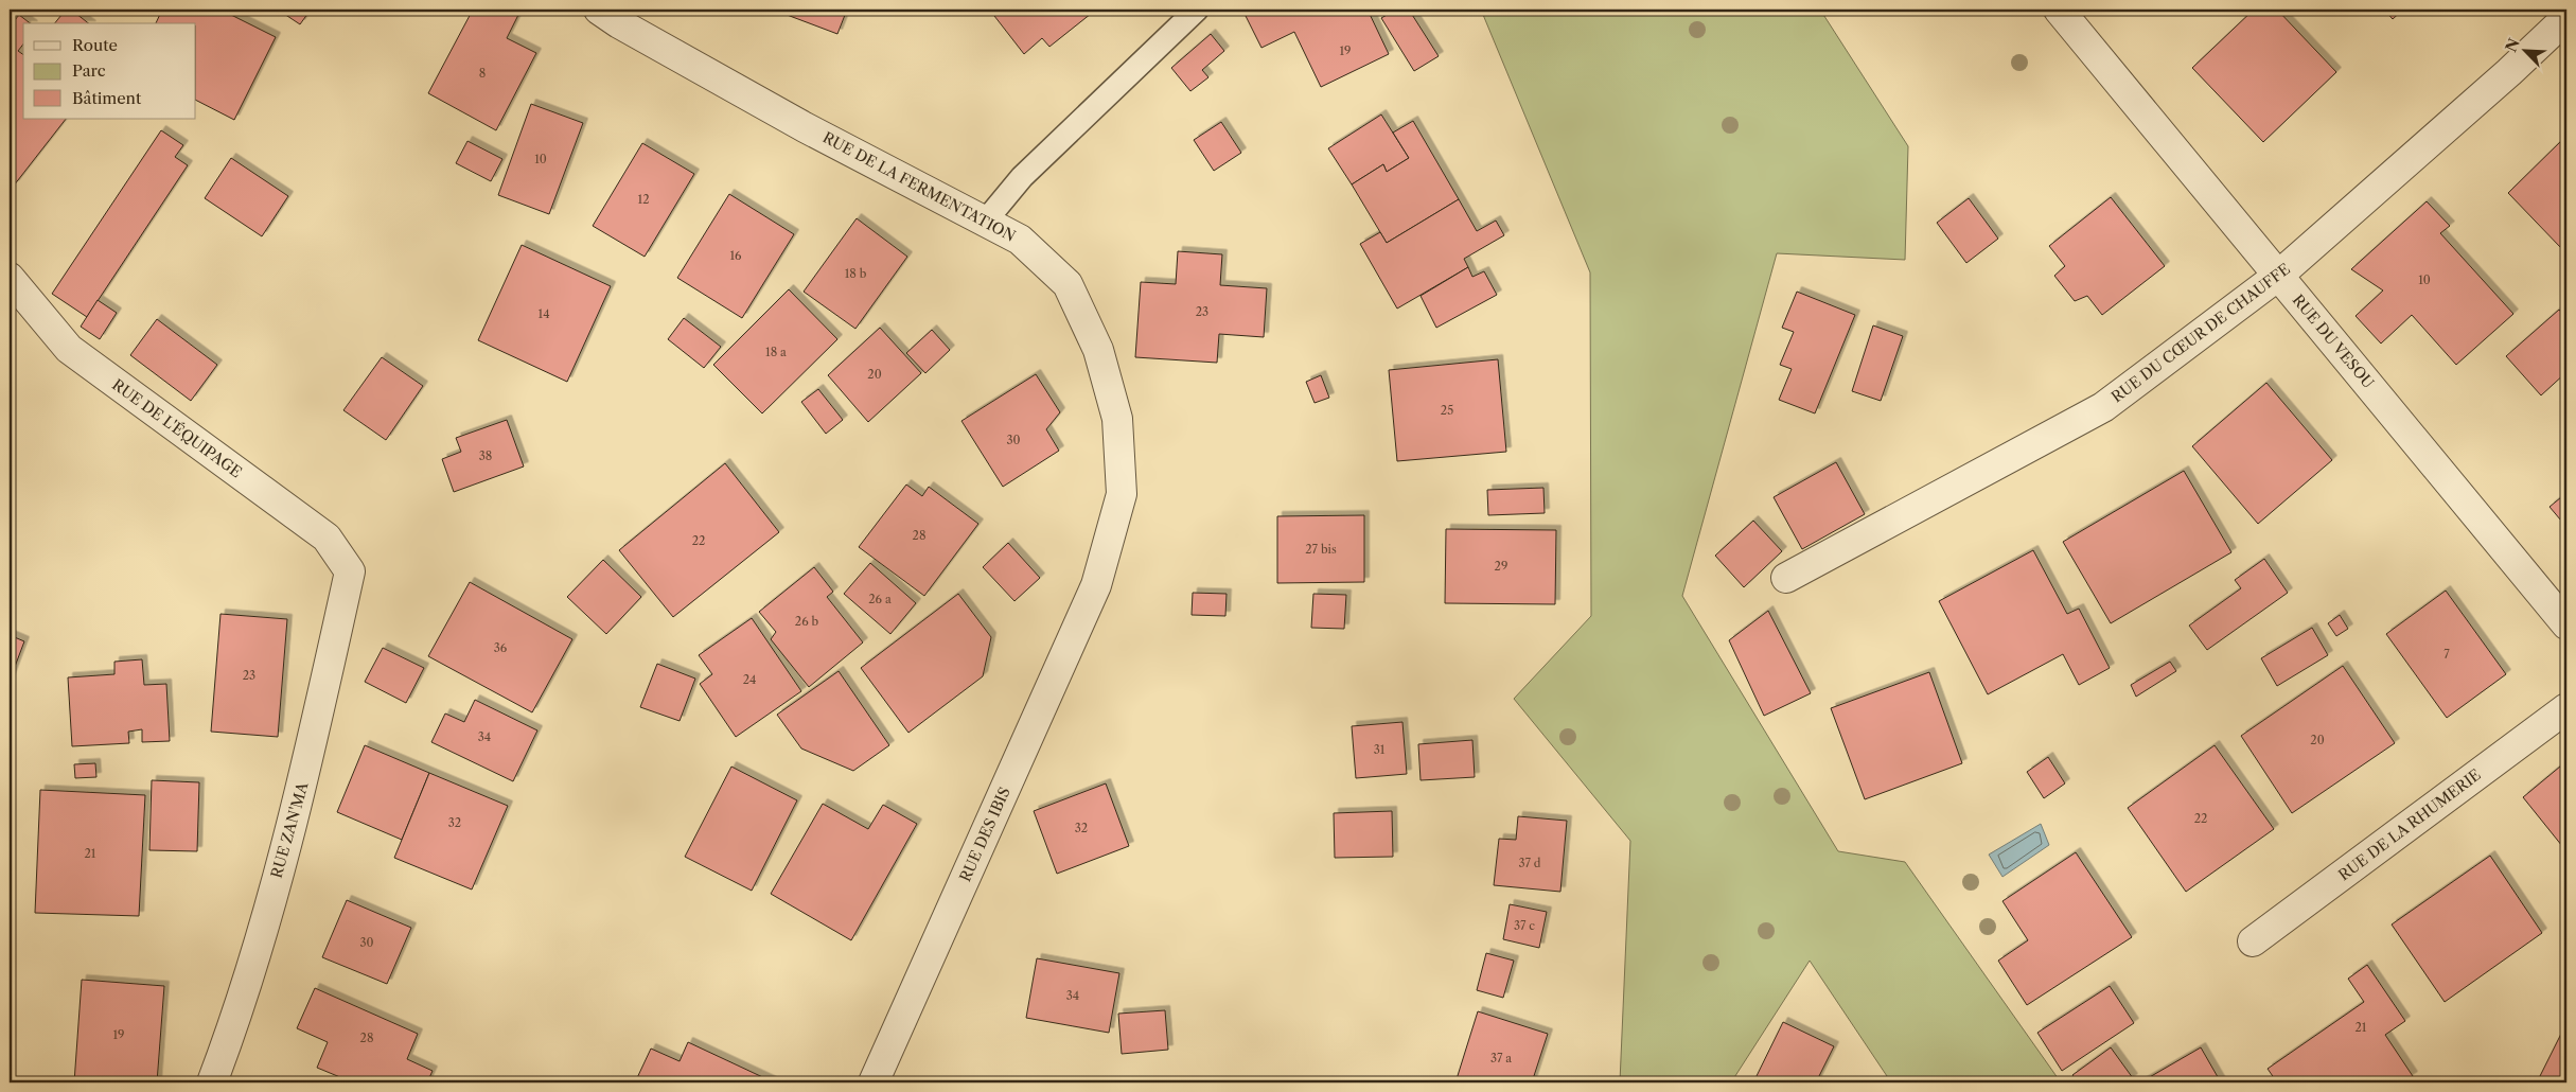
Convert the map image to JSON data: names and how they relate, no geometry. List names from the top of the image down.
{
  "streets": {
    "street": [
      "RUE DE LA FERMENTATION",
      "RUE DU CŒUR DE CHAUFFE",
      "RUE DU VESOU",
      "RUE DE L'ÉQUIPAGE",
      "RUE DE LA RHUMERIE",
      "RUE ZAN'MA",
      "RUE DES IBIS"
    ]
  },
  "crossings": [
    ["RUE DE LA FERMENTATION", "RUE DES IBIS"],
    ["RUE DU CŒUR DE CHAUFFE", "RUE DU VESOU"],
    ["RUE DE L'ÉQUIPAGE", "RUE ZAN'MA"]
  ],
  "house_numbers": [
    "19",
    "8",
    "10",
    "12",
    "16",
    "18 b",
    "10",
    "23",
    "14",
    "18 a",
    "20",
    "25",
    "30",
    "38",
    "28",
    "22",
    "27 bis",
    "29",
    "26 a",
    "26 b",
    "36",
    "7",
    "23",
    "24",
    "34",
    "20",
    "31",
    "22",
    "32",
    "32",
    "21",
    "37 d",
    "37 c",
    "30",
    "34",
    "21",
    "19",
    "28",
    "37 a"
  ],
  "legend": ["Route", "Parc", "Bâtiment"],
  "north": "top left"
}
